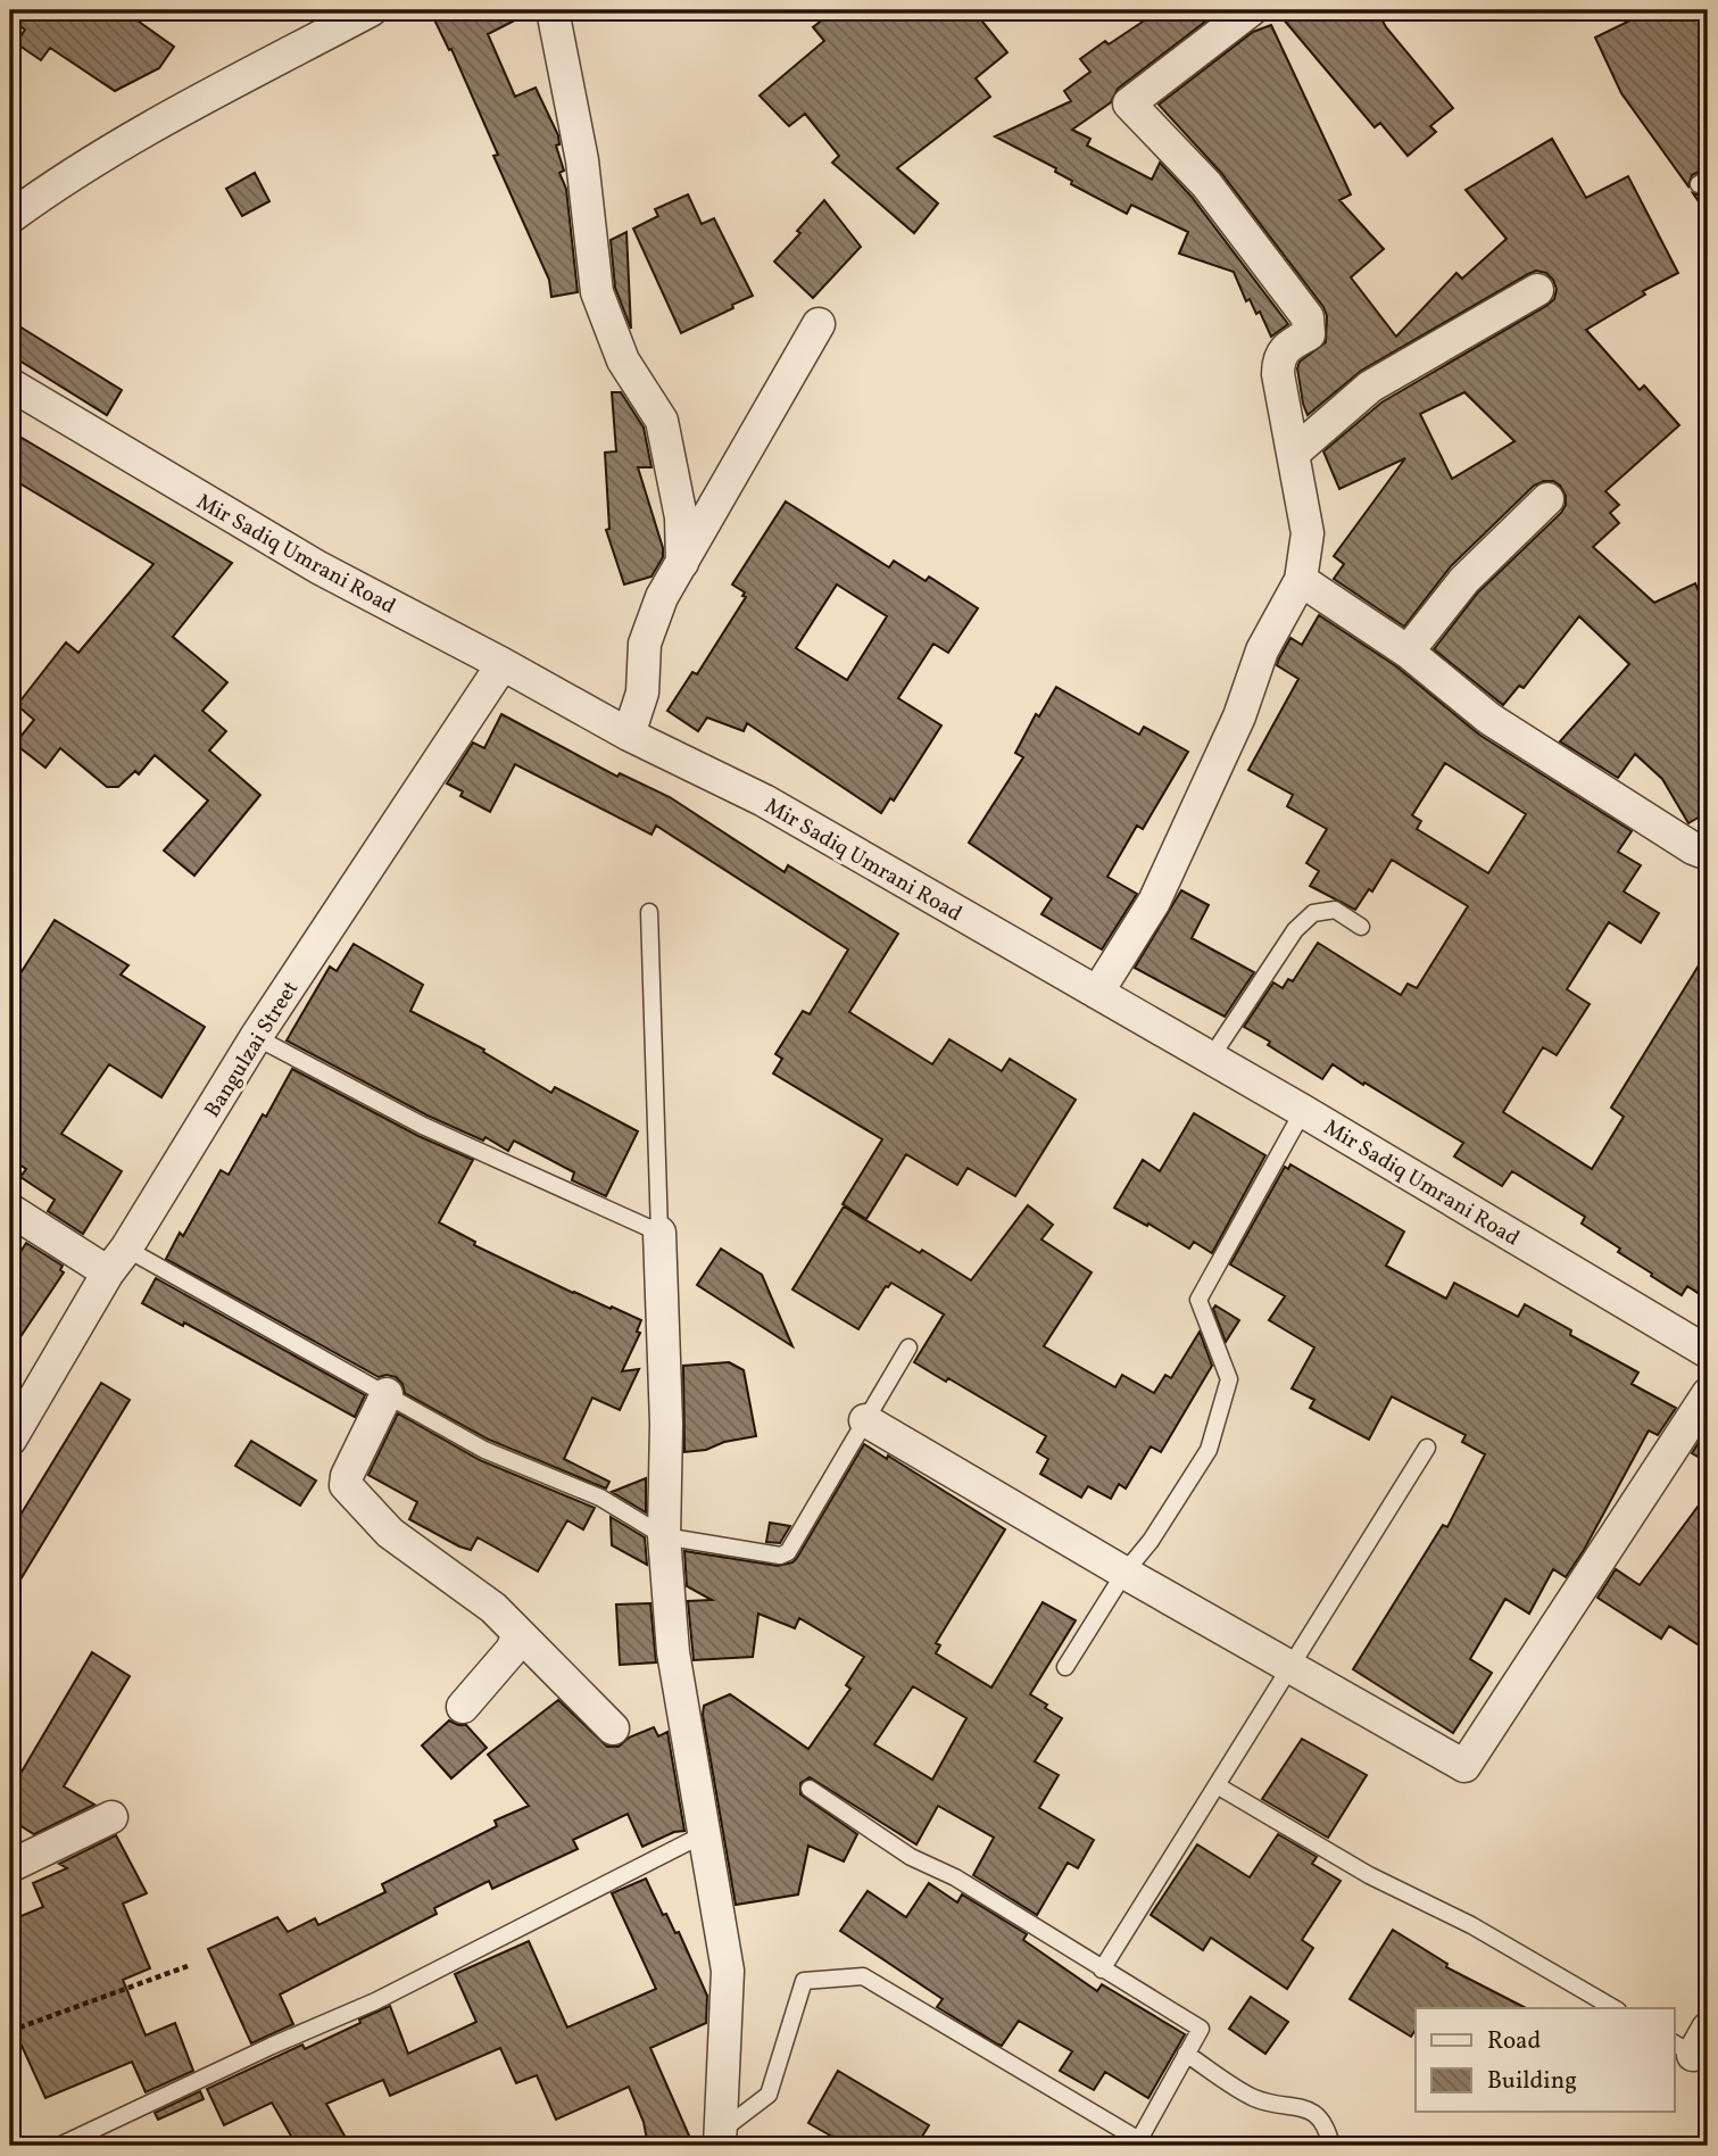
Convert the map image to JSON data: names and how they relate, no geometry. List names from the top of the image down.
{
  "streets": {
    "street": ["Mir Sadiq Umrani Road", "Bangulzai Street"]
  },
  "crossings": [
    ["Mir Sadiq Umrani Road", "Bangulzai Street"]
  ],
  "legend": ["Road", "Building"]
}
